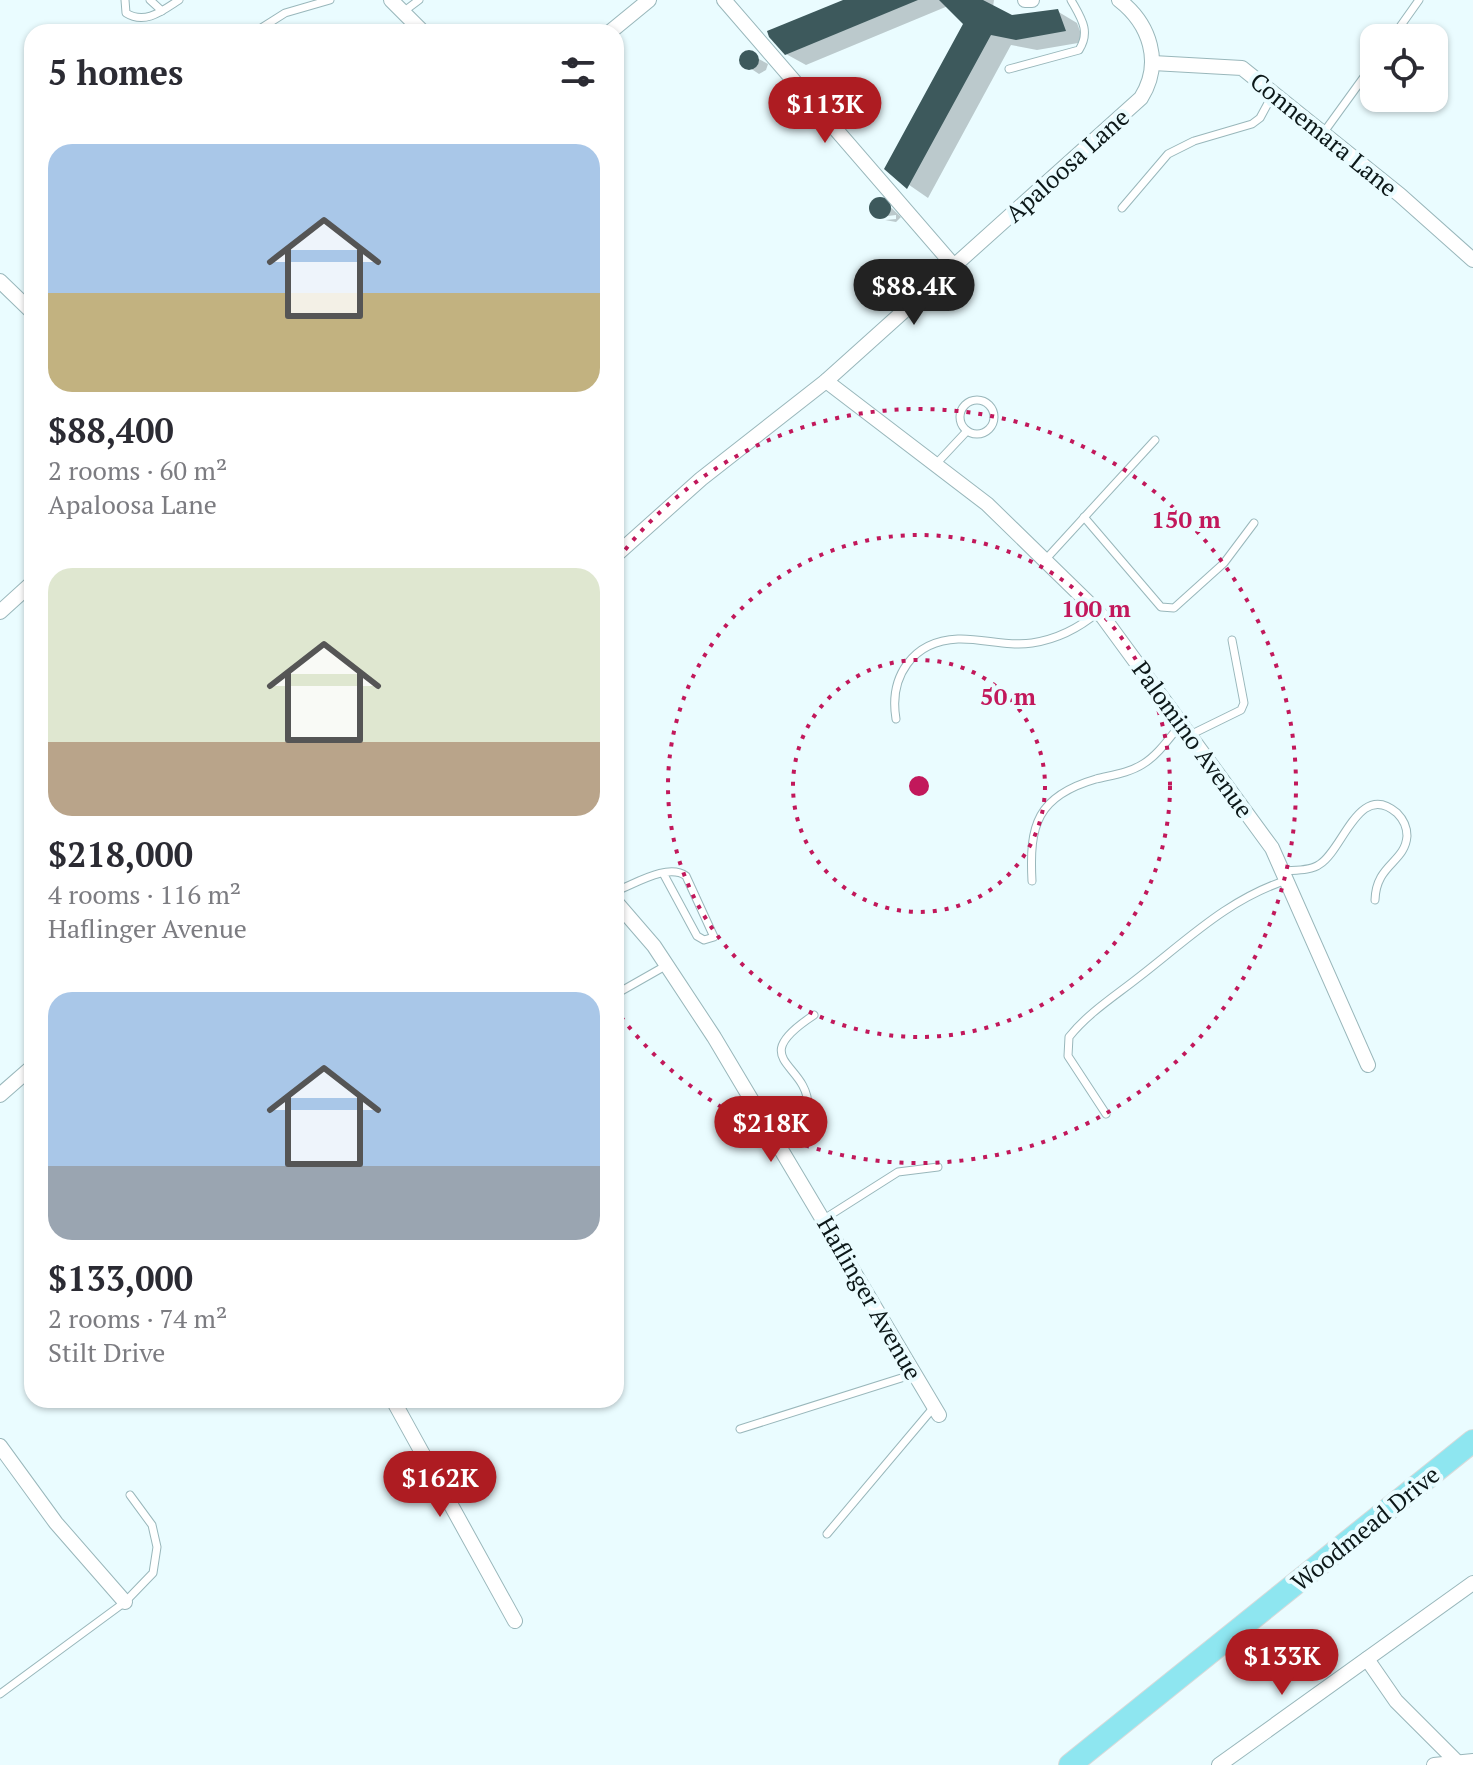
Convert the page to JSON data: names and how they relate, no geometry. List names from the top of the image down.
{
  "streets": {
    "main road": ["Woodmead Drive"],
    "street": [
      "Connemara Lane",
      "Apaloosa Lane",
      "Palomino Avenue",
      "Haflinger Avenue"
    ]
  },
  "crossings": [
    ["Connemara Lane", "Apaloosa Lane"],
    ["Apaloosa Lane", "Palomino Avenue"]
  ],
  "page": {
    "heading": "5 homes",
    "price": [
      "$113K",
      "$88.4K",
      "$218K",
      "$162K",
      "$133K"
    ],
    "list": [
      {
        "name": "$88,400",
        "note": "2 rooms · 60 m² · Apaloosa Lane"
      },
      {
        "name": "$218,000",
        "note": "4 rooms · 116 m² · Haflinger Avenue"
      },
      {
        "name": "$133,000",
        "note": "2 rooms · 74 m² · Stilt Drive"
      }
    ]
  },
  "rings": ["150 m", "100 m", "50 m"]
}
